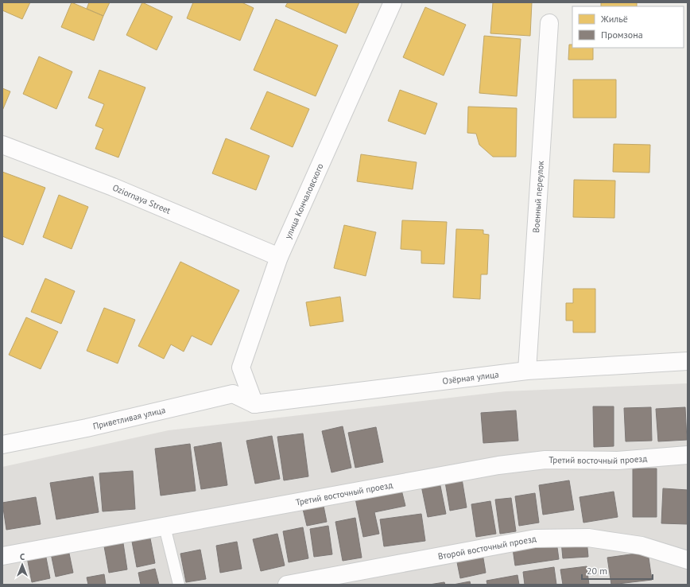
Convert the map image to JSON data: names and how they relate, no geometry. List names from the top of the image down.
{
  "streets": {
    "street": [
      "Военный переулок",
      "Oziornaya Street",
      "улица Кончаловского",
      "Озёрная улица",
      "Приветливая улица",
      "Третий восточный проезд",
      "Второй восточный проезд"
    ]
  },
  "crossings": [
    ["Военный переулок", "Озёрная улица"],
    ["Oziornaya Street", "улица Кончаловского"],
    ["улица Кончаловского", "Озёрная улица"],
    ["улица Кончаловского", "Приветливая улица"],
    ["Озёрная улица", "Приветливая улица"]
  ],
  "legend": ["Жильё", "Промзона"],
  "scale_bar": "20 m",
  "north": "top"
}
